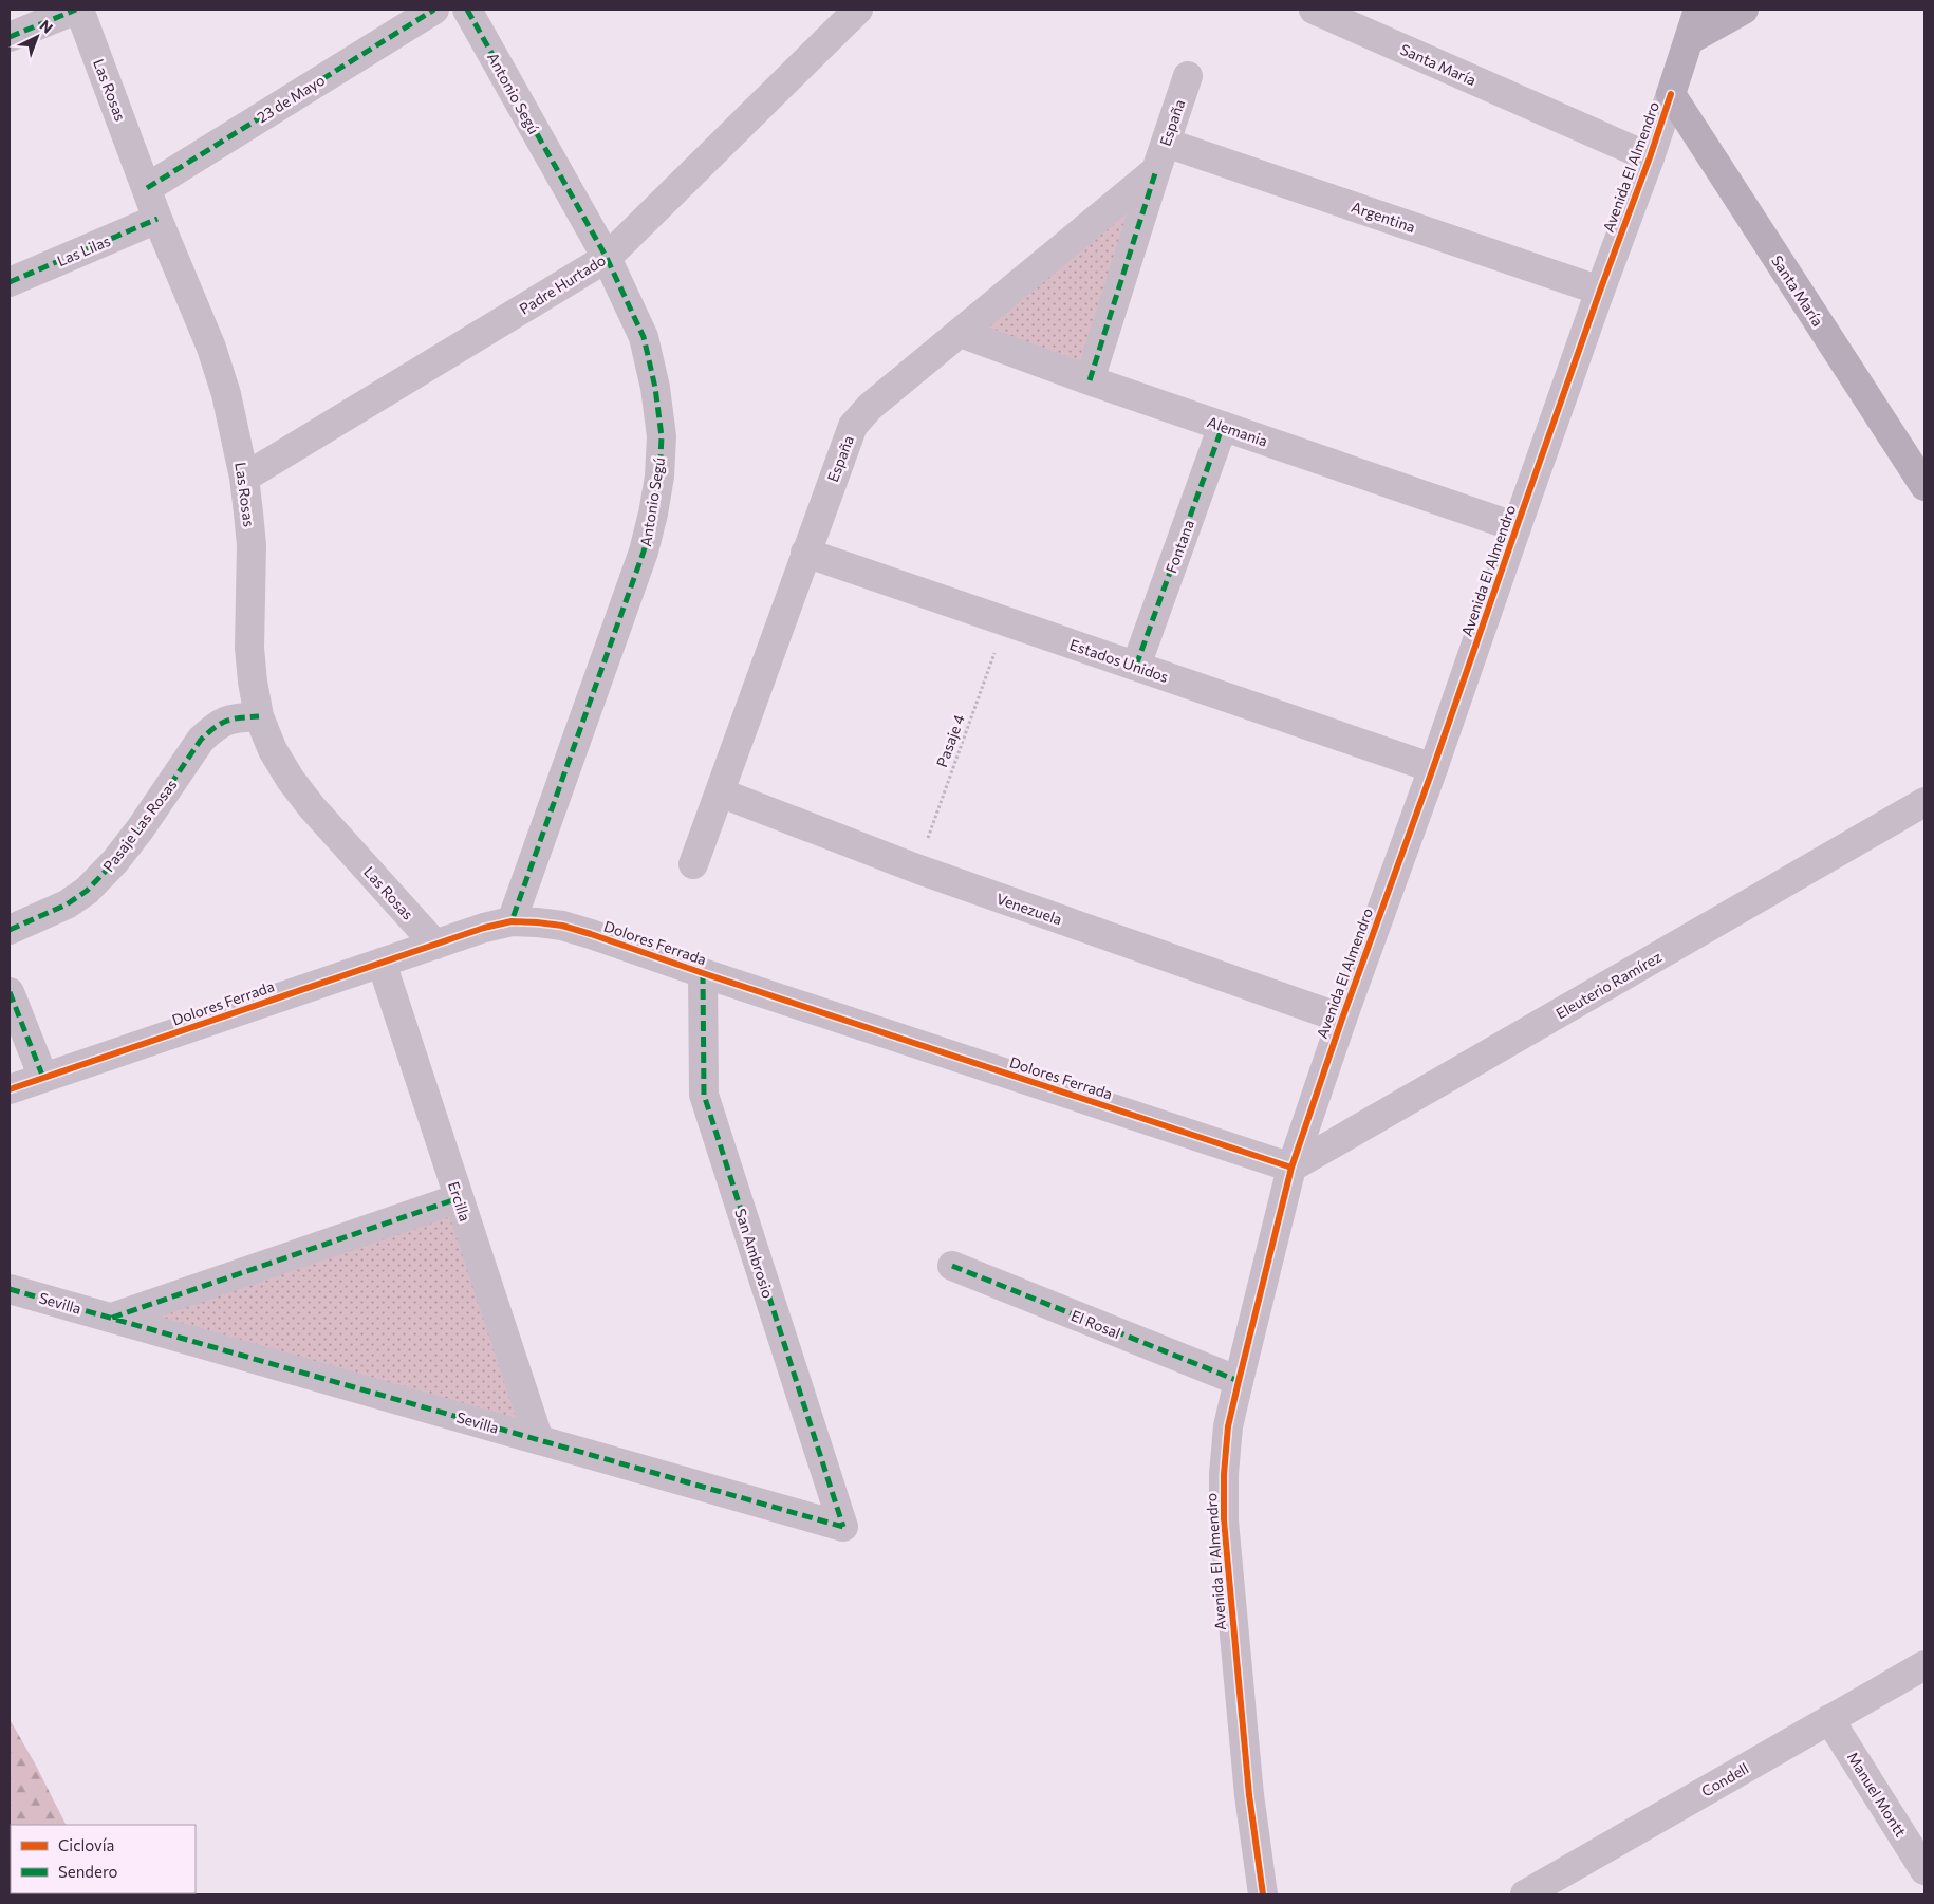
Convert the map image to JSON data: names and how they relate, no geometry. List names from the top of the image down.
{
  "streets": {
    "main road": ["Santa María", "Avenida El Almendro"],
    "street": [
      "Las Rosas",
      "Antonio Segú",
      "23 de Mayo",
      "España",
      "Argentina",
      "Las Lilas",
      "Padre Hurtado",
      "Alemania",
      "Fontana",
      "Estados Unidos",
      "Pasaje Las Rosas",
      "Venezuela",
      "Dolores Ferrada",
      "Eleuterio Ramírez",
      "Ercilla",
      "San Ambrosio",
      "Sevilla",
      "El Rosal",
      "Condell",
      "Manuel Montt"
    ],
    "path": ["Pasaje 4"]
  },
  "crossings": [
    ["Santa María", "Avenida El Almendro"],
    ["Las Rosas", "23 de Mayo"],
    ["Las Rosas", "Las Lilas"],
    ["Las Rosas", "Padre Hurtado"],
    ["Las Rosas", "Pasaje Las Rosas"],
    ["Las Rosas", "Dolores Ferrada"],
    ["Antonio Segú", "Padre Hurtado"],
    ["Antonio Segú", "Dolores Ferrada"],
    ["España", "Argentina"],
    ["España", "Alemania"],
    ["España", "Estados Unidos"],
    ["España", "Venezuela"],
    ["Avenida El Almendro", "Argentina"],
    ["Avenida El Almendro", "Alemania"],
    ["Avenida El Almendro", "Estados Unidos"],
    ["Avenida El Almendro", "Venezuela"],
    ["Avenida El Almendro", "Dolores Ferrada"],
    ["Avenida El Almendro", "Eleuterio Ramírez"],
    ["Avenida El Almendro", "El Rosal"],
    ["Alemania", "Fontana"],
    ["Fontana", "Estados Unidos"],
    ["Estados Unidos", "Pasaje 4"],
    ["Pasaje 4", "Venezuela"],
    ["Dolores Ferrada", "Eleuterio Ramírez"],
    ["Dolores Ferrada", "Ercilla"],
    ["Dolores Ferrada", "San Ambrosio"],
    ["Ercilla", "Sevilla"],
    ["San Ambrosio", "Sevilla"],
    ["Condell", "Manuel Montt"]
  ],
  "legend": ["Ciclovía", "Sendero"],
  "north": "top right"
}
